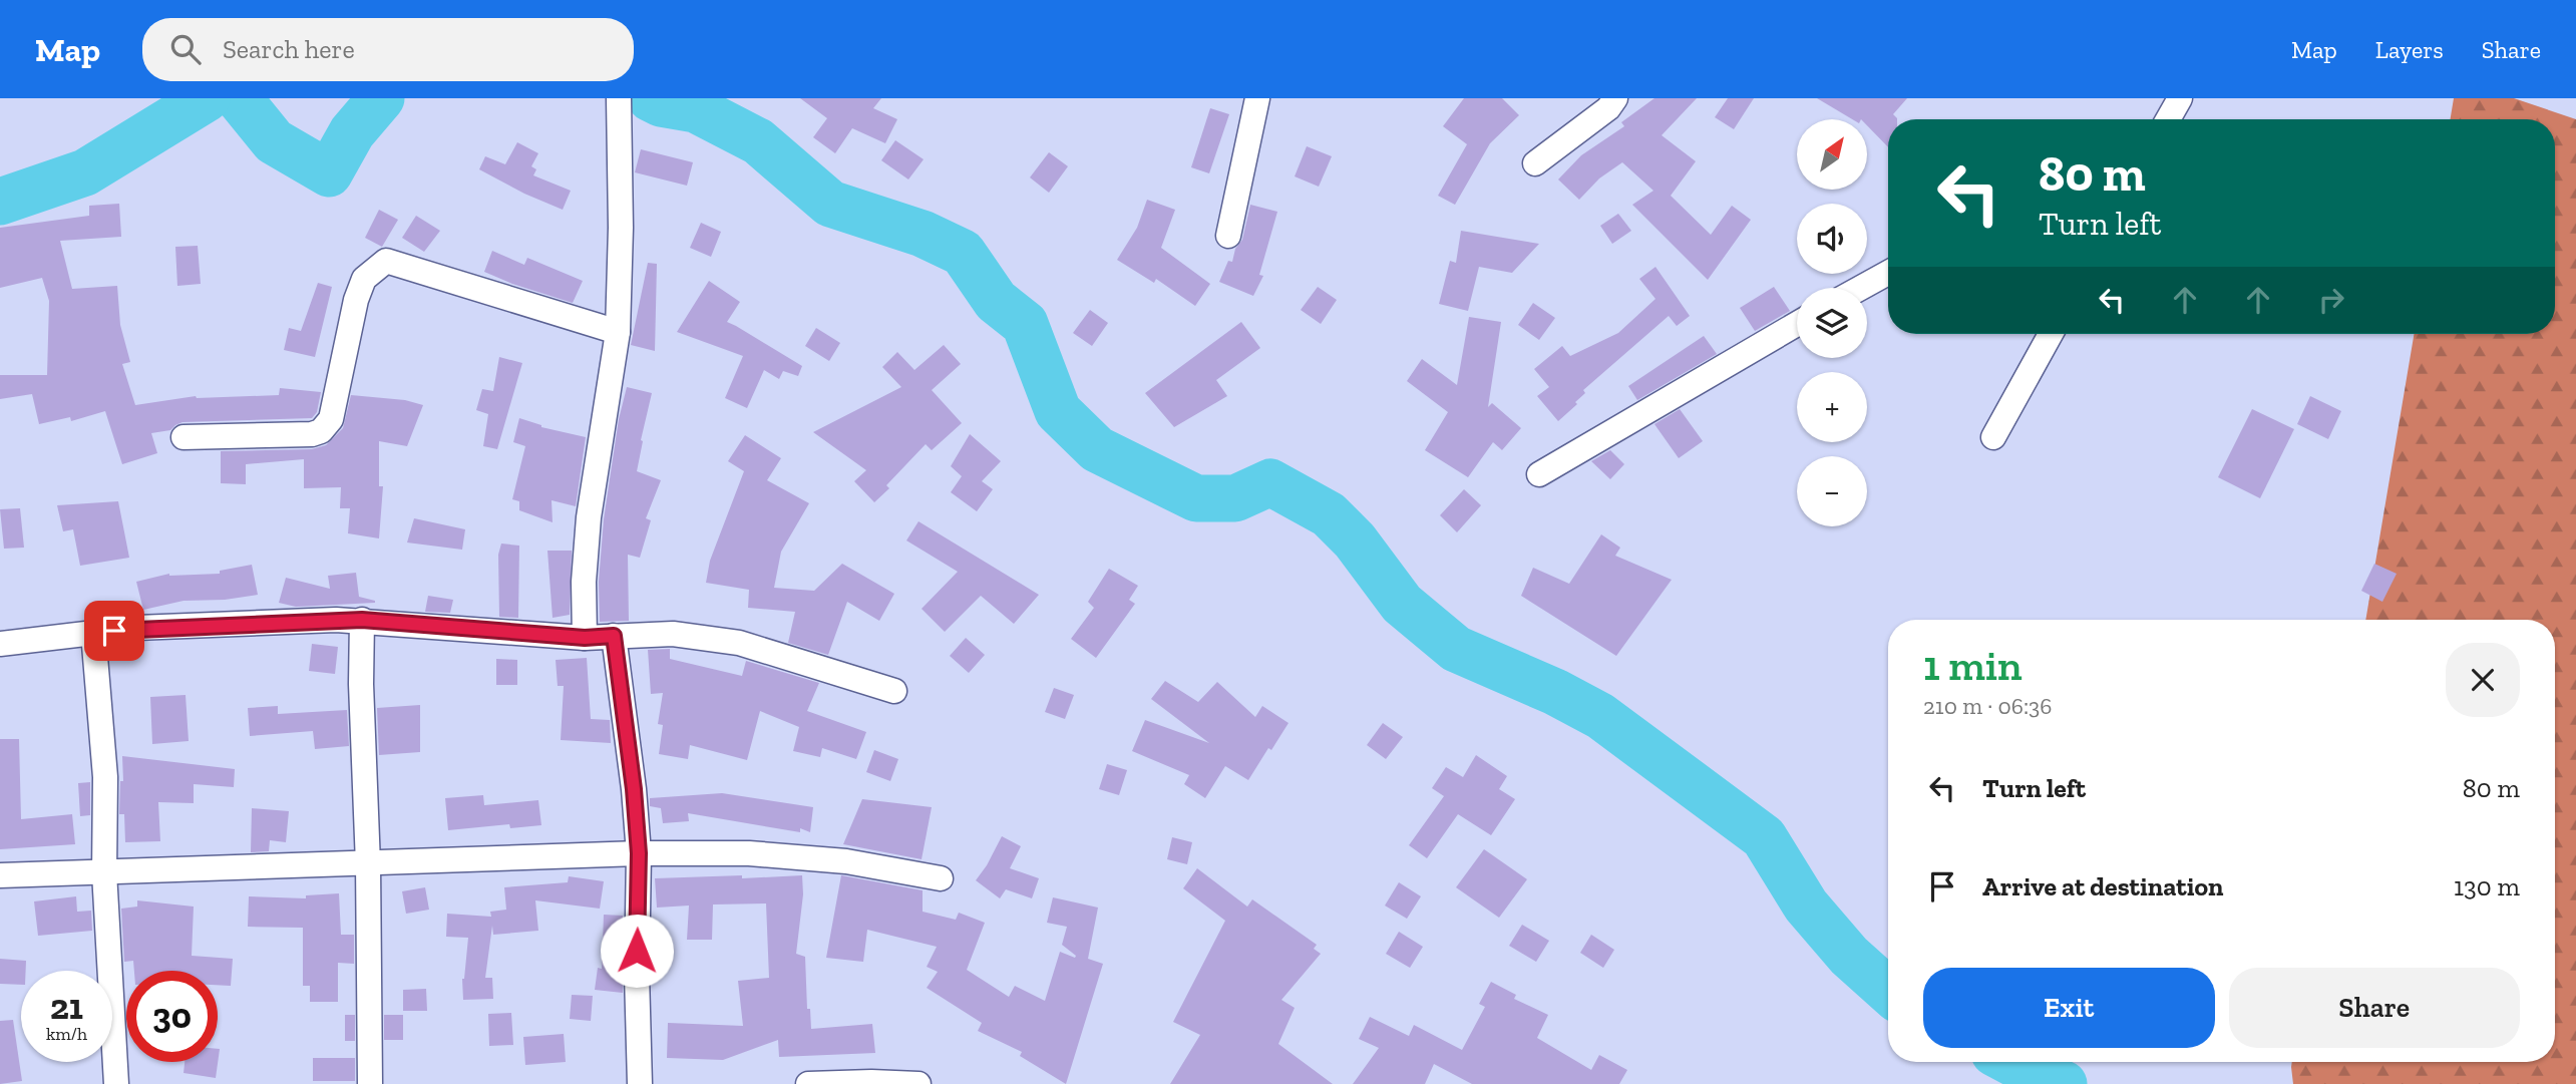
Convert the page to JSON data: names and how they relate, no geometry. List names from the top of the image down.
{
  "north": "top right",
  "page": {
    "header": "Map",
    "search": "Search here",
    "nav": ["Map", "Layers", "Share"],
    "map_buttons": ["+", "−"],
    "turn": ["80 m", "Turn left"],
    "heading": ["1 min", "210 m · 06:36"],
    "list": [
      {
        "name": "Turn left",
        "value": "80 m"
      },
      {
        "name": "Arrive at destination",
        "value": "130 m"
      }
    ],
    "buttons": ["Exit", "Share"],
    "speed": "21 km/h",
    "limit": "30"
  }
}
